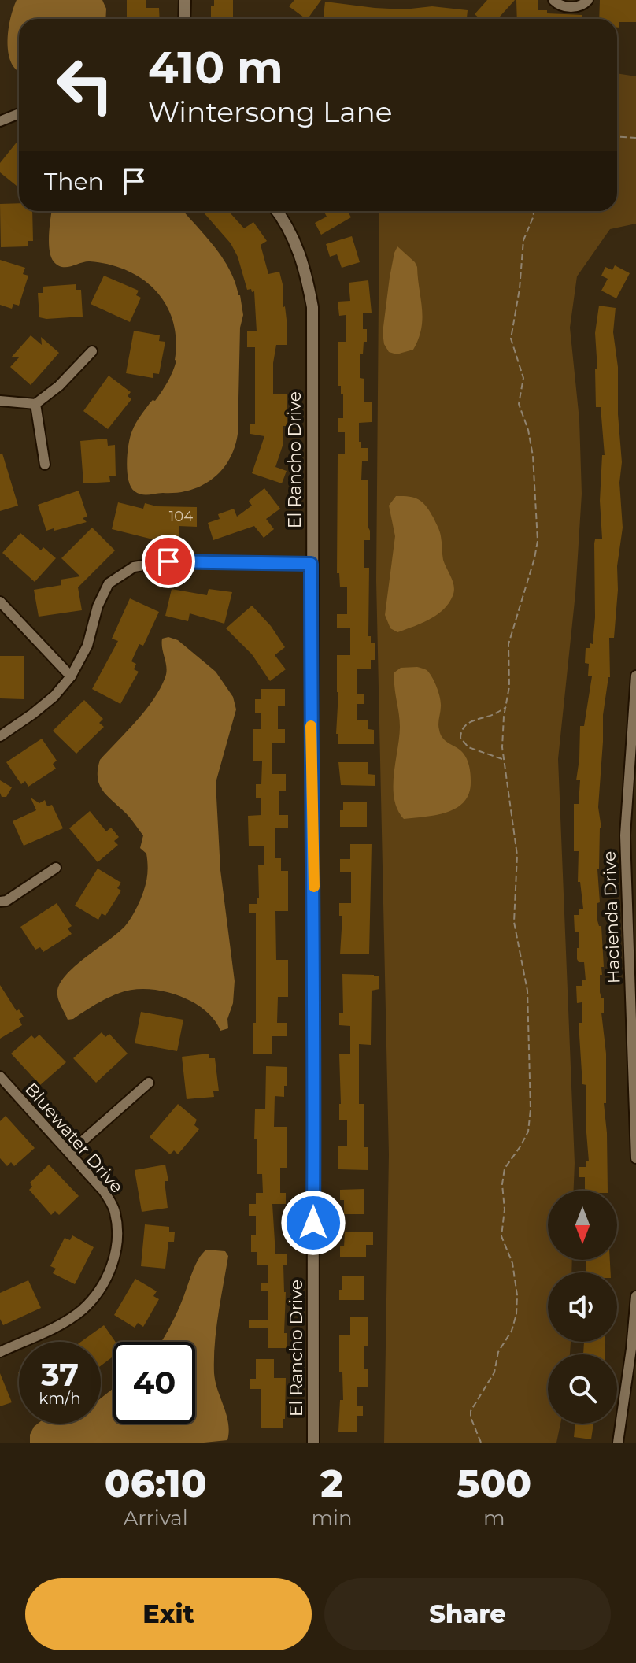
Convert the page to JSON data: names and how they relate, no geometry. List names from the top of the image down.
{
  "streets": {
    "street": ["El Rancho Drive", "Hacienda Drive", "Bluewater Drive"]
  },
  "house_numbers": ["104"],
  "north": "bottom",
  "page": {
    "turn": ["410 m", "Wintersong Lane"],
    "then": "Then",
    "speed": "37 km/h",
    "limit": "40",
    "eta": [
      "06:10",
      "Arrival",
      "2",
      "min",
      "500",
      "m"
    ],
    "buttons": ["Exit", "Share"]
  }
}
